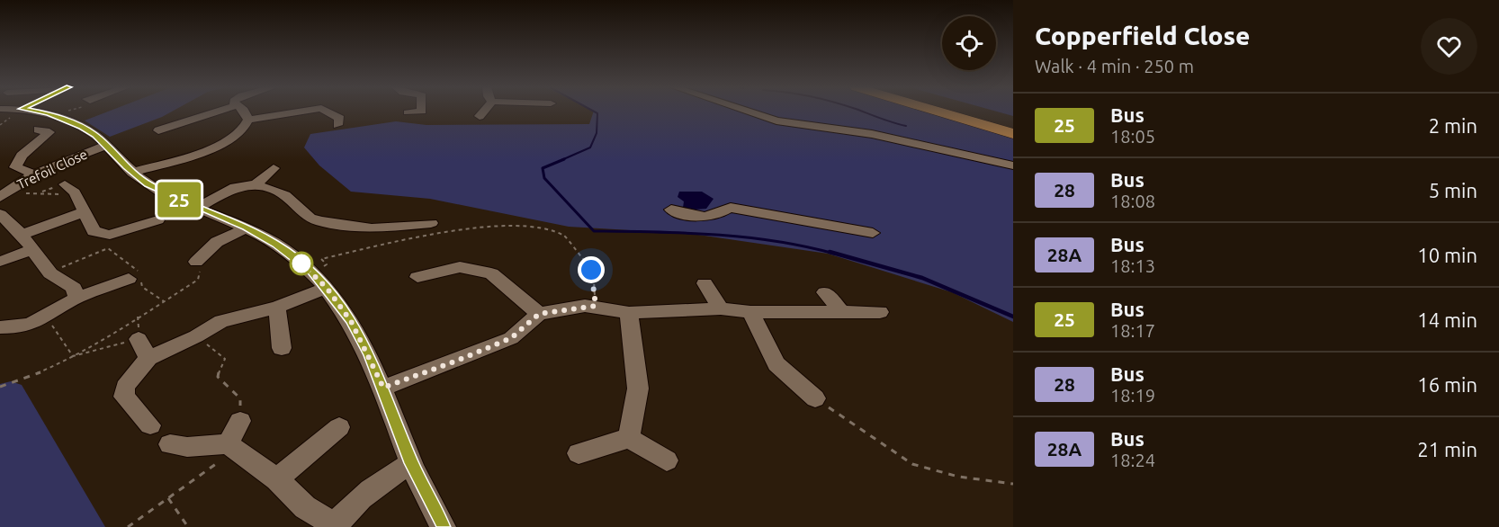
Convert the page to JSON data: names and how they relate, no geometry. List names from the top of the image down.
{
  "streets": {
    "street": ["Trefoil Close"]
  },
  "lines": ["bus line 25"],
  "page": {
    "on_map": "25",
    "heading": ["Copperfield Close", "Walk · 4 min · 250 m"],
    "list": [
      {
        "mark": "25",
        "name": "Bus",
        "note": "18:05",
        "value": "2 min"
      },
      {
        "mark": "28",
        "name": "Bus",
        "note": "18:08",
        "value": "5 min"
      },
      {
        "mark": "28A",
        "name": "Bus",
        "note": "18:13",
        "value": "10 min"
      },
      {
        "mark": "25",
        "name": "Bus",
        "note": "18:17",
        "value": "14 min"
      },
      {
        "mark": "28",
        "name": "Bus",
        "note": "18:19",
        "value": "16 min"
      },
      {
        "mark": "28A",
        "name": "Bus",
        "note": "18:24",
        "value": "21 min"
      }
    ]
  }
}
